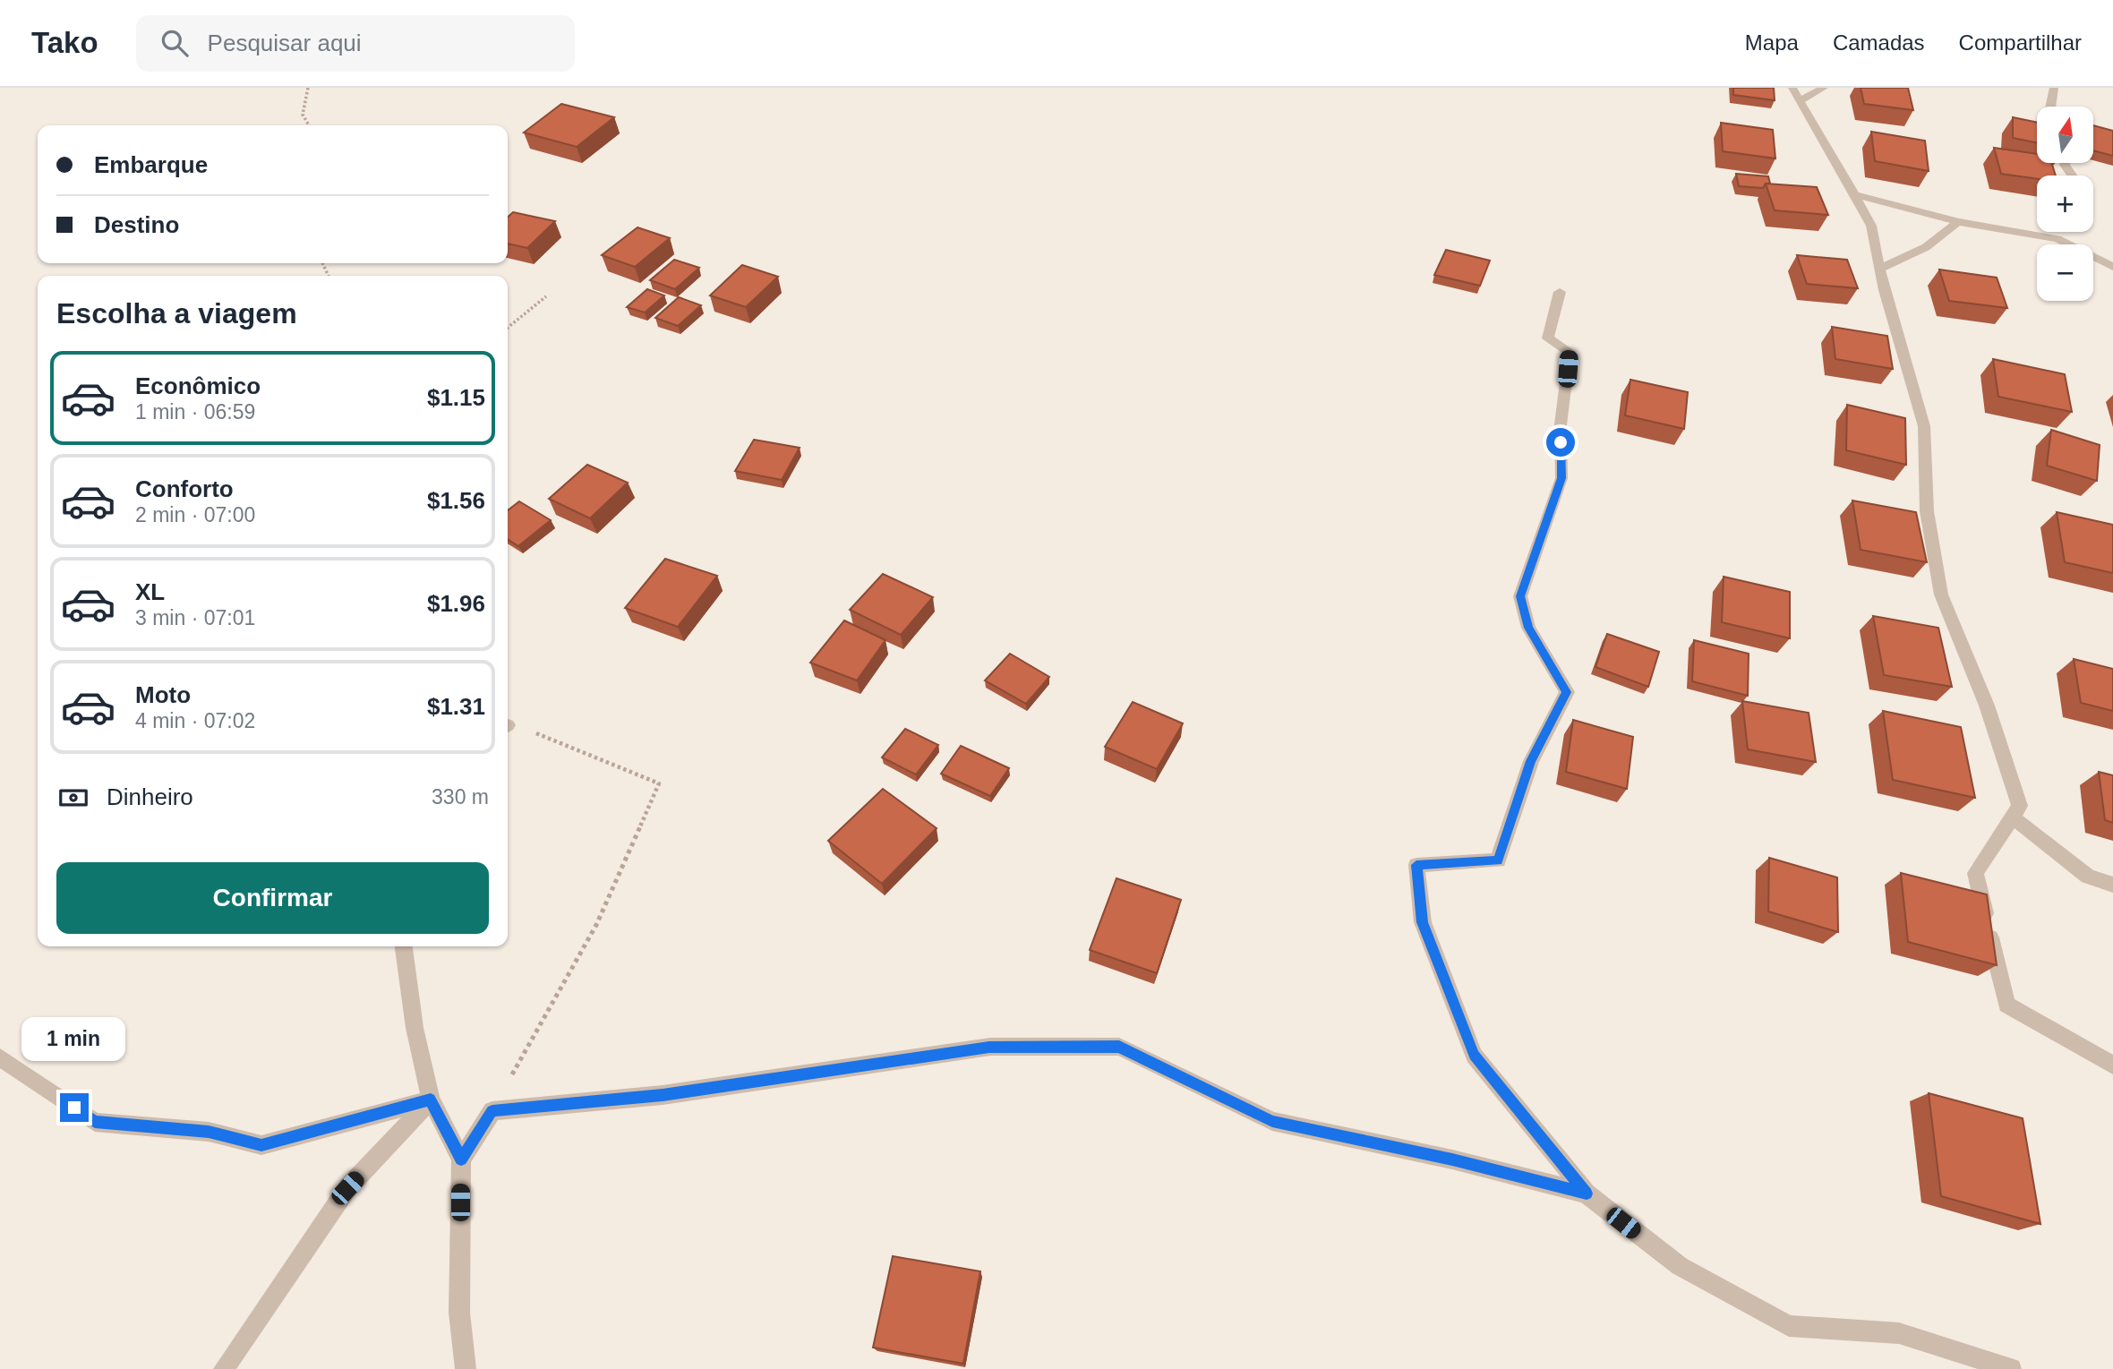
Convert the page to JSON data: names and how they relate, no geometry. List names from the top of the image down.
{
  "north": "top",
  "page": {
    "header": "Tako",
    "search": "Pesquisar aqui",
    "nav": ["Mapa", "Camadas", "Compartilhar"],
    "map_buttons": ["+", "−"],
    "banner": ["Embarque", "Destino"],
    "heading": "Escolha a viagem",
    "list": [
      {
        "name": "Econômico",
        "note": "1 min · 06:59",
        "value": "$1.15"
      },
      {
        "name": "Conforto",
        "note": "2 min · 07:00",
        "value": "$1.56"
      },
      {
        "name": "XL",
        "note": "3 min · 07:01",
        "value": "$1.96"
      },
      {
        "name": "Moto",
        "note": "4 min · 07:02",
        "value": "$1.31"
      }
    ],
    "pay": ["Dinheiro", "330 m"],
    "buttons": "Confirmar",
    "bubble": "1 min"
  }
}
